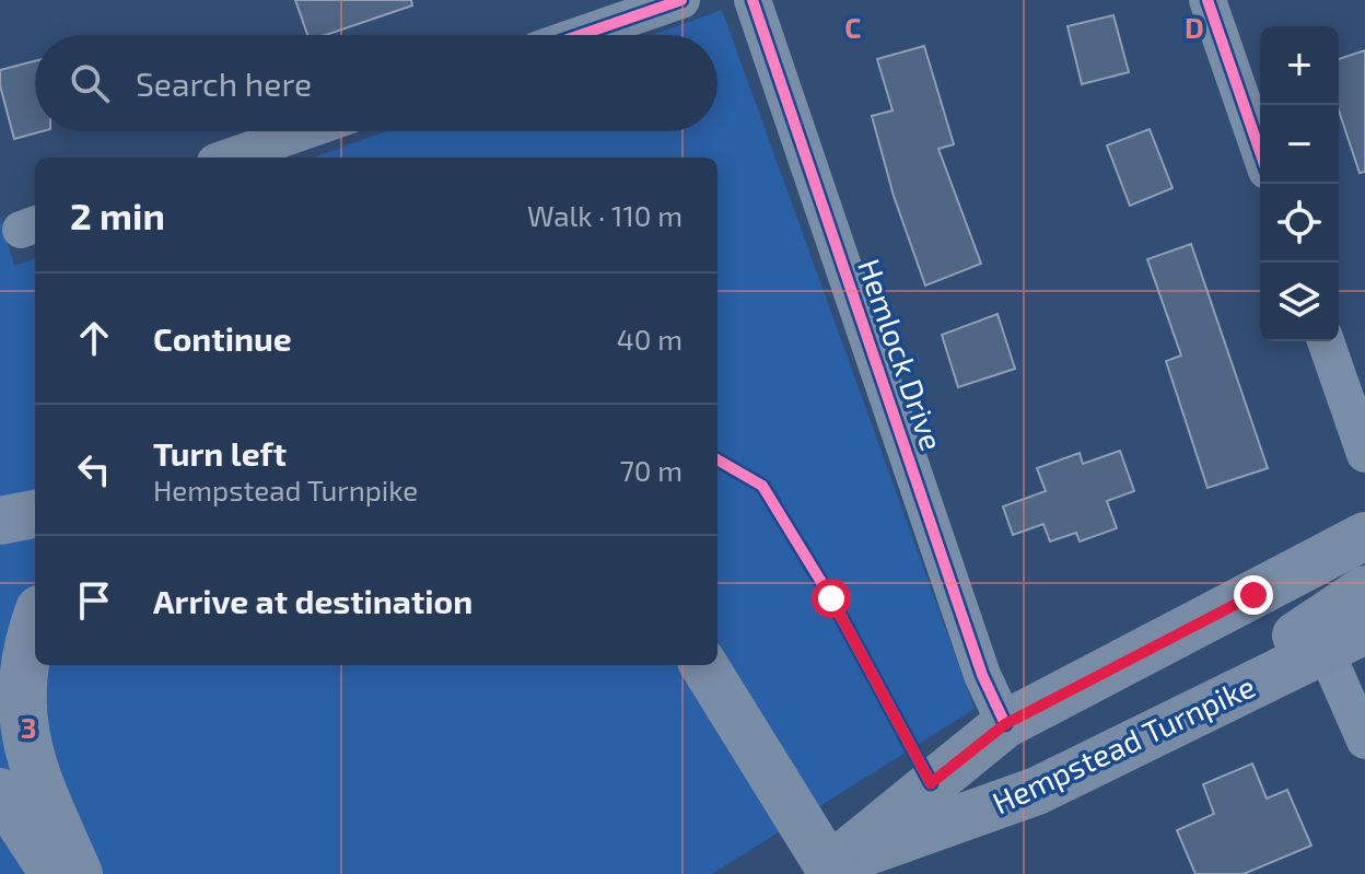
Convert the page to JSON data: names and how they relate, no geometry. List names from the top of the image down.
{
  "streets": {
    "main road": ["Hempstead Turnpike"],
    "street": ["Hemlock Drive"]
  },
  "crossings": [
    ["Hemlock Drive", "Hempstead Turnpike"]
  ],
  "page": {
    "map_buttons": ["+", "−"],
    "search": "Search here",
    "heading": ["2 min", "Walk · 110 m"],
    "list": [
      ["Continue", "40 m"],
      ["Turn left", "Hempstead Turnpike", "70 m"],
      "Arrive at destination"
    ]
  },
  "grid": {
    "columns": ["C", "D"],
    "rows": ["3"]
  }
}
